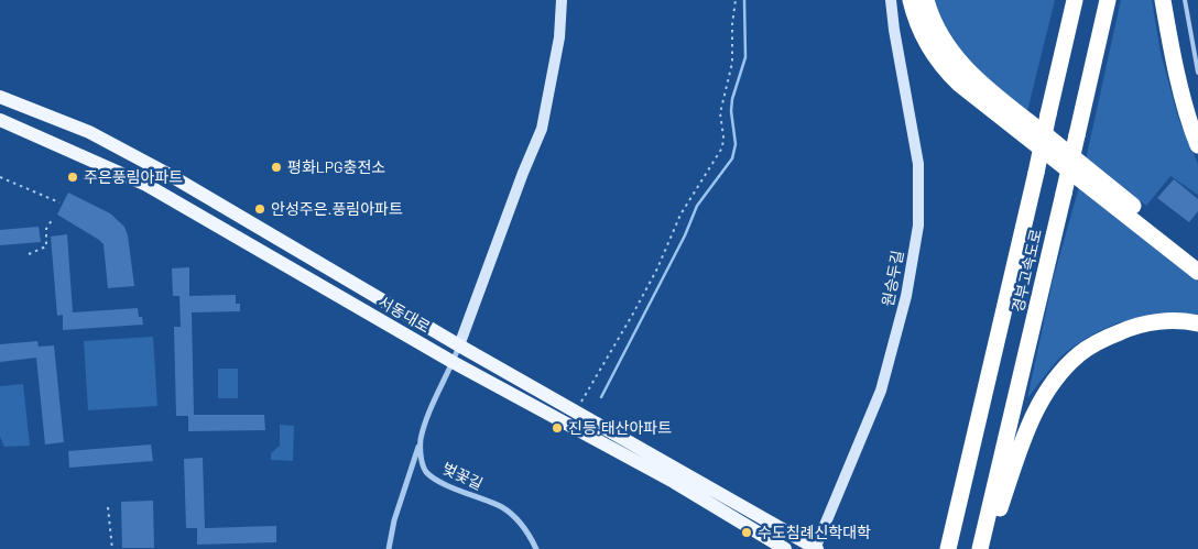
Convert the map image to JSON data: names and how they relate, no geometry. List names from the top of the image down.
{
  "streets": {
    "highway": ["경부고속도로"],
    "main road": ["서동대로"],
    "street": ["원승두길", "벚꽃길"]
  },
  "crossings": [
    ["원승두길", "서동대로"],
    ["서동대로", "벚꽃길"]
  ],
  "places": [
    "평화LPG충전소",
    "주은풍림아파트",
    "안성주은.풍림아파트",
    "진등.태산아파트",
    "수도침례신학대학"
  ]
}
